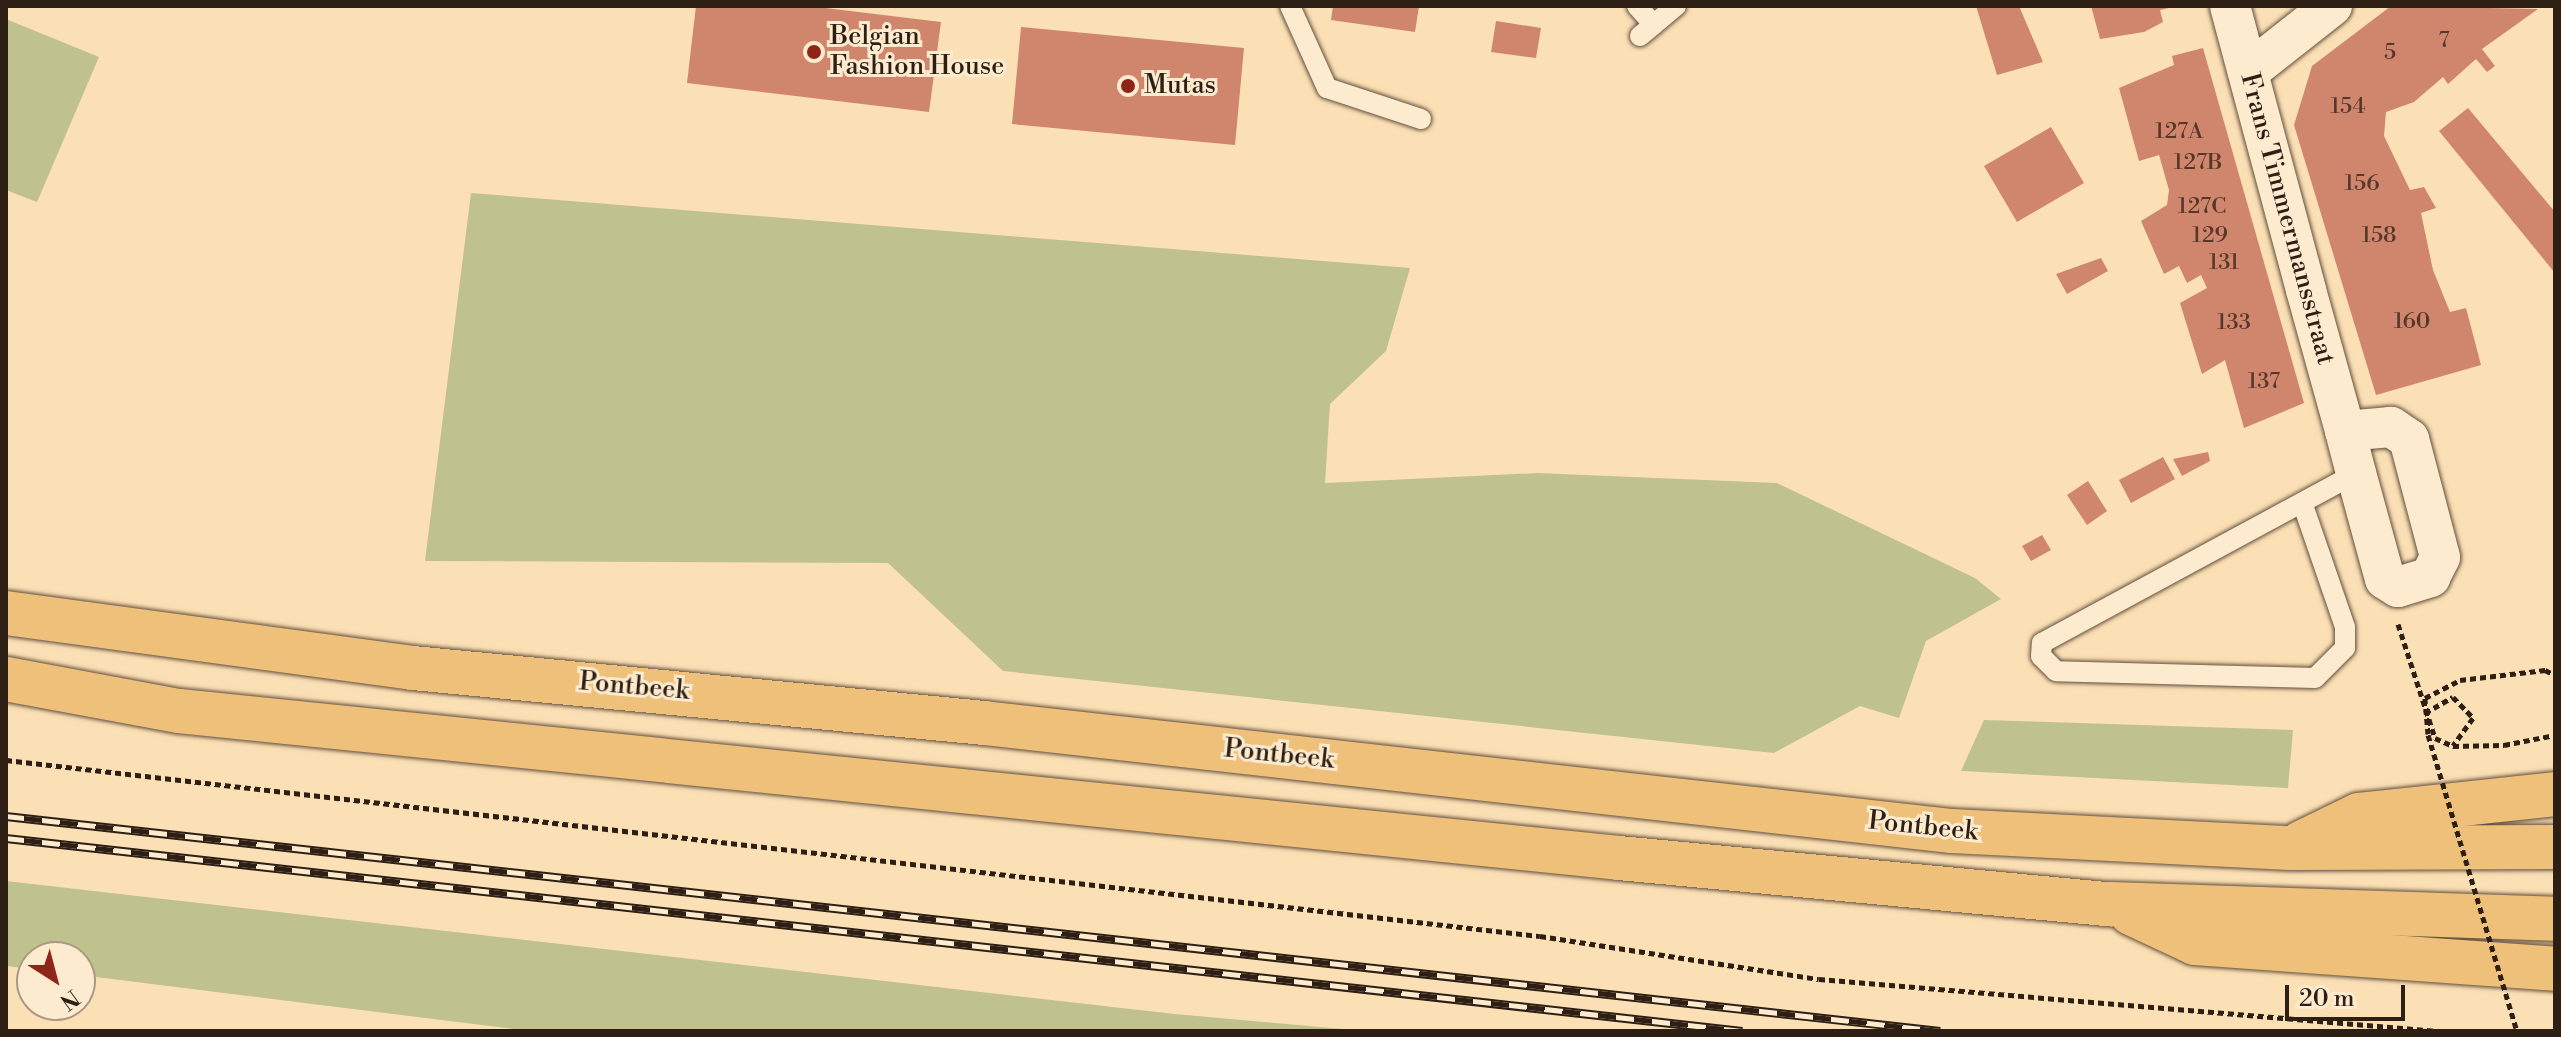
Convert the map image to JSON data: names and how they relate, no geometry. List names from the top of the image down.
{
  "streets": {
    "highway": ["Pontbeek"],
    "street": ["Frans Timmermansstraat"]
  },
  "places": ["Belgian Fashion House", "Mutas"],
  "house_numbers": [
    "7",
    "5",
    "154",
    "127A",
    "127B",
    "156",
    "127C",
    "129",
    "158",
    "131",
    "160",
    "133",
    "137"
  ],
  "scale_bar": "20 m",
  "north": "bottom right"
}
